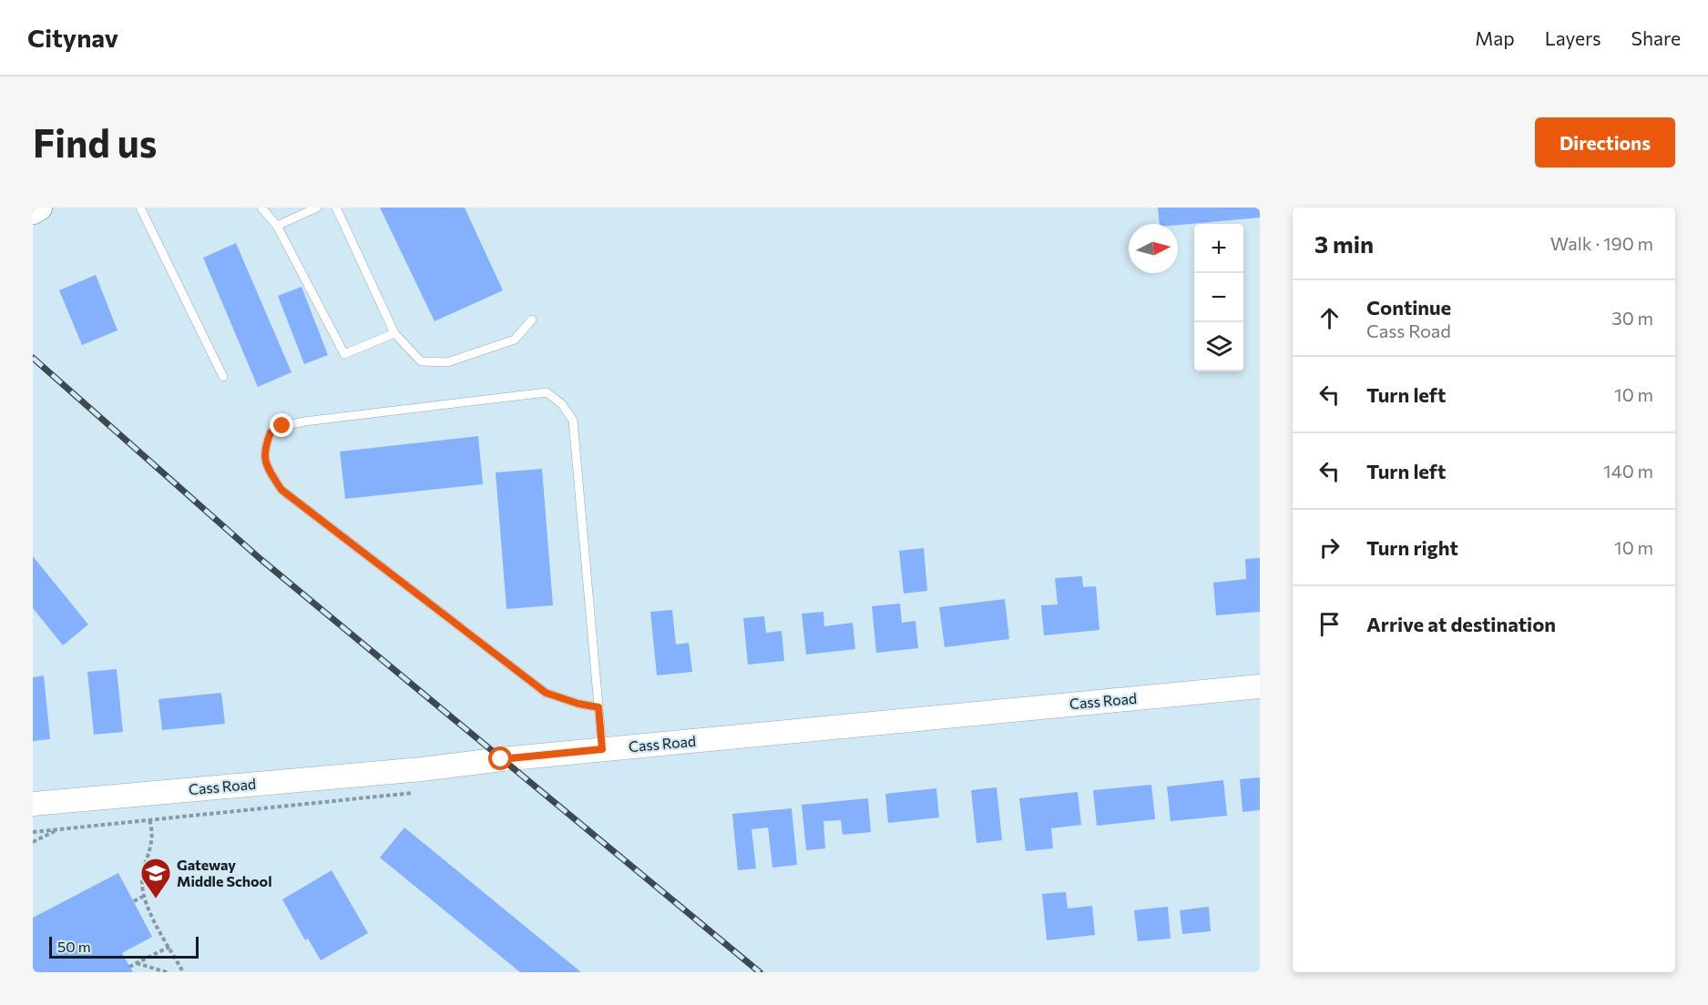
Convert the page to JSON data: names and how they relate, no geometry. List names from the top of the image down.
{
  "streets": {
    "street": ["Cass Road"]
  },
  "places": {
    "school or university": ["Gateway Middle School"]
  },
  "scale_bar": "50 m",
  "north": "right",
  "page": {
    "header": "Citynav",
    "nav": ["Map", "Layers", "Share"],
    "buttons": "Directions",
    "title": "Find us",
    "heading": ["3 min", "Walk · 190 m"],
    "map_buttons": ["+", "−"],
    "list": [
      ["Continue", "Cass Road", "30 m"],
      ["Turn left", "10 m"],
      ["Turn left", "140 m"],
      ["Turn right", "10 m"],
      "Arrive at destination"
    ],
    "scale": "50 m"
  }
}
